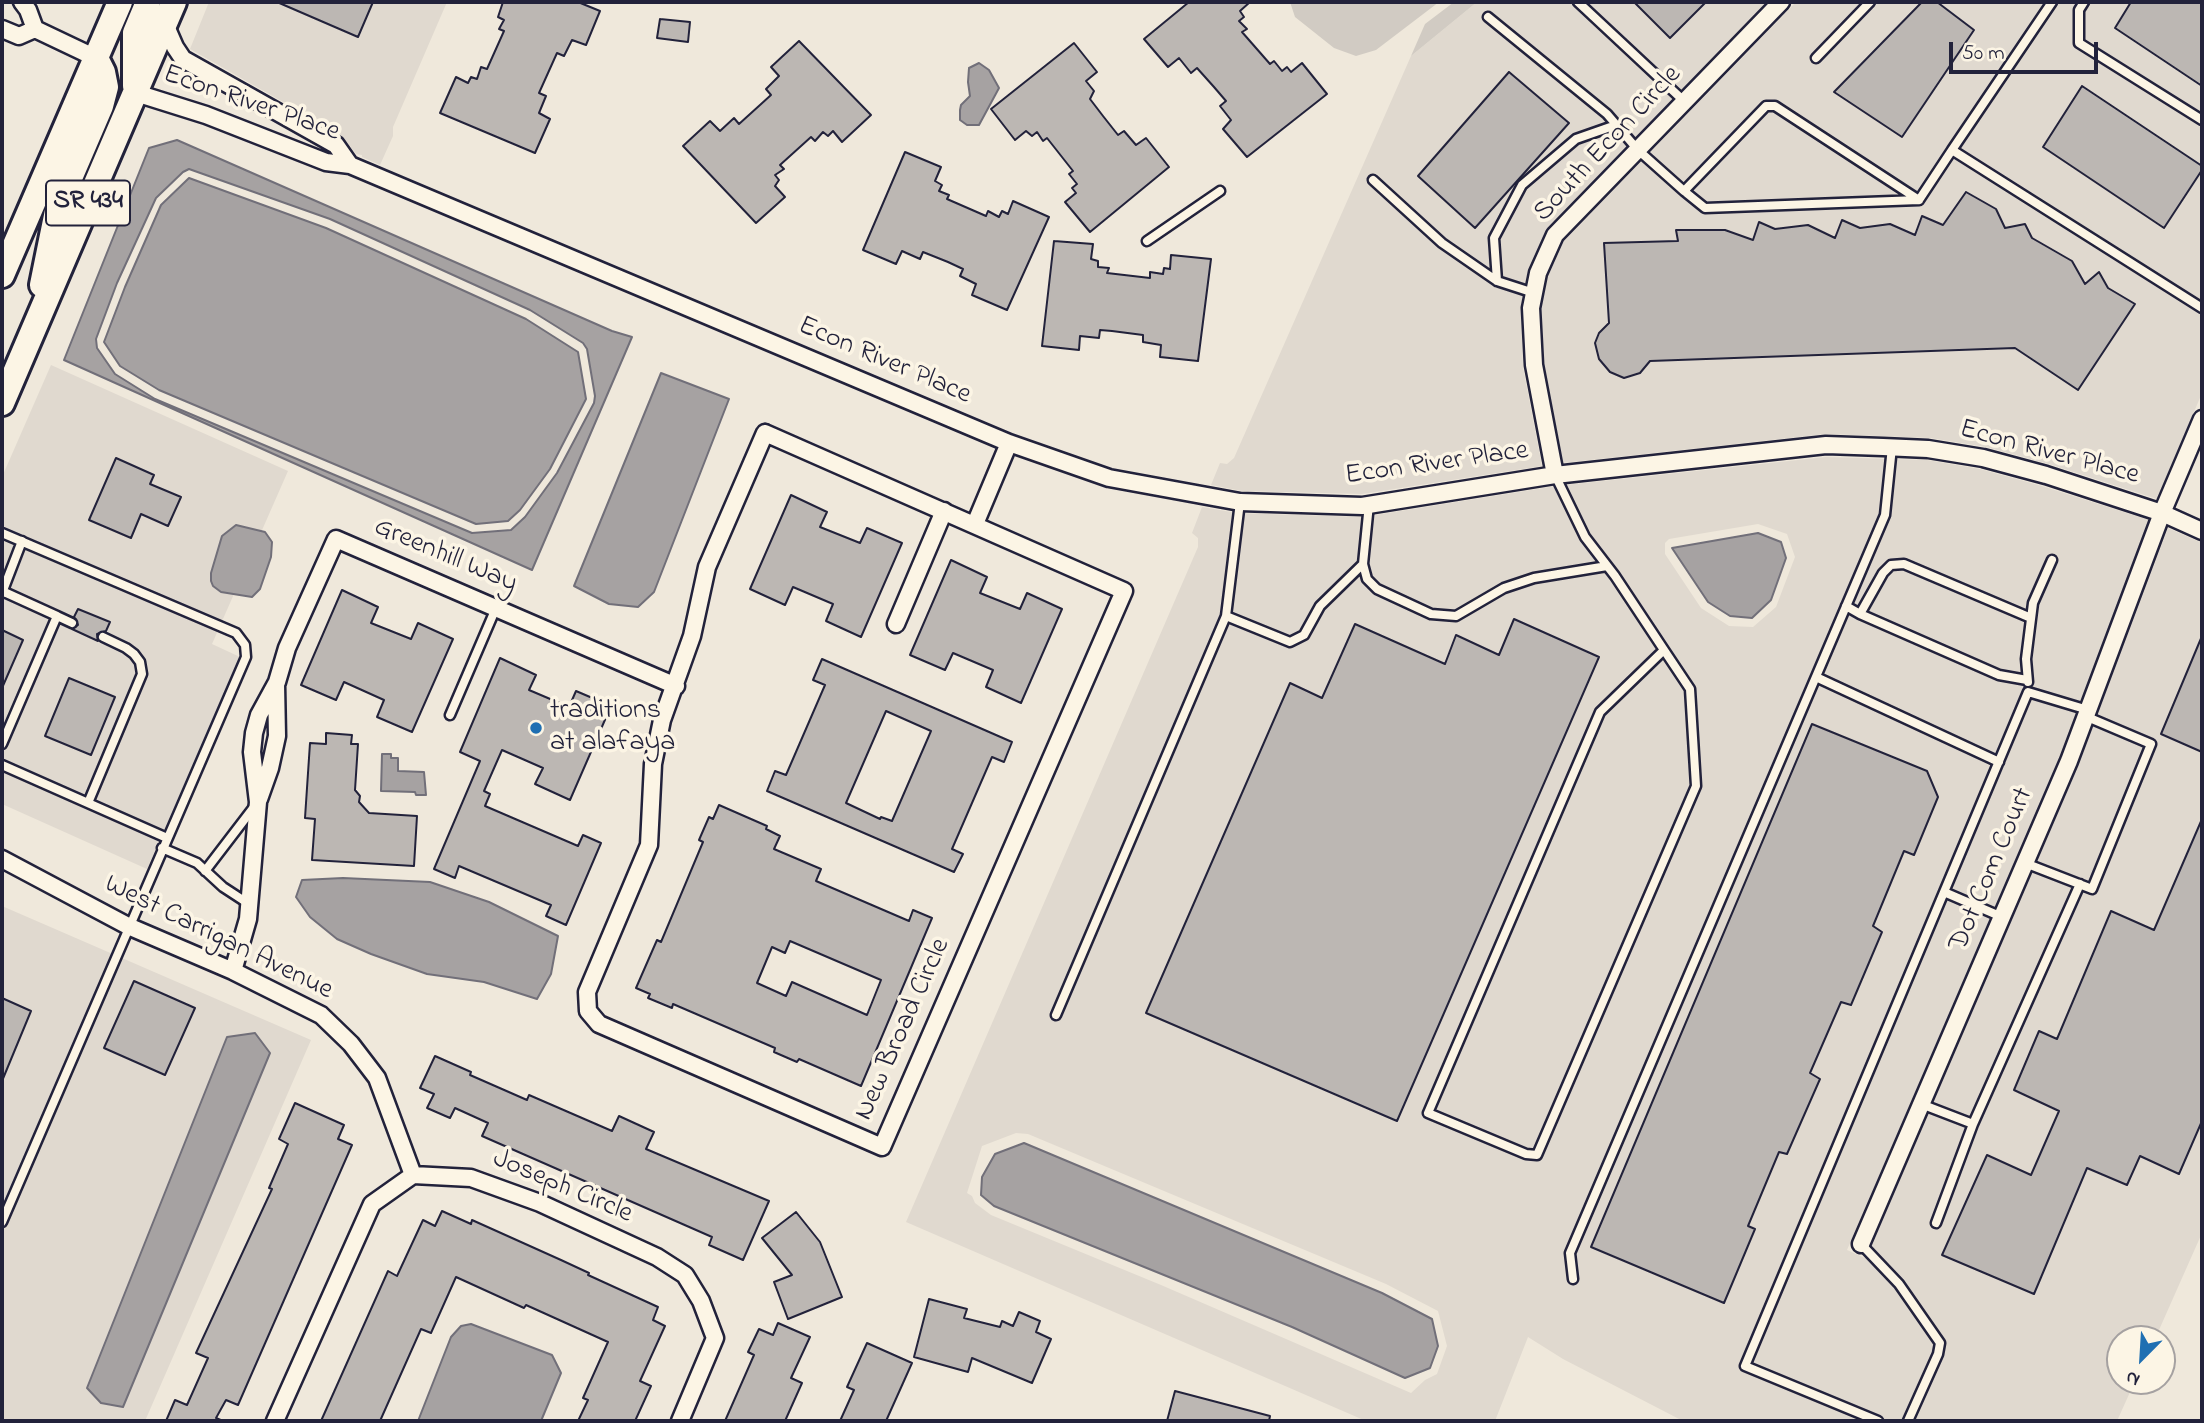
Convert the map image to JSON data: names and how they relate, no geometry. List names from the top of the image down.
{
  "streets": {
    "main road": ["SR 434"],
    "street": [
      "Econ River Place",
      "South Econ Circle",
      "Greenhill Way",
      "Dot Com Court",
      "West Carrigan Avenue",
      "New Broad Circle",
      "Joseph Circle"
    ]
  },
  "crossings": [
    ["Econ River Place", "South Econ Circle"],
    ["Econ River Place", "SR 434"],
    ["Econ River Place", "Dot Com Court"],
    ["Greenhill Way", "West Carrigan Avenue"],
    ["Greenhill Way", "New Broad Circle"],
    ["West Carrigan Avenue", "Joseph Circle"]
  ],
  "places": ["traditions at alafaya"],
  "scale_bar": "50 m",
  "north": "bottom left"
}
